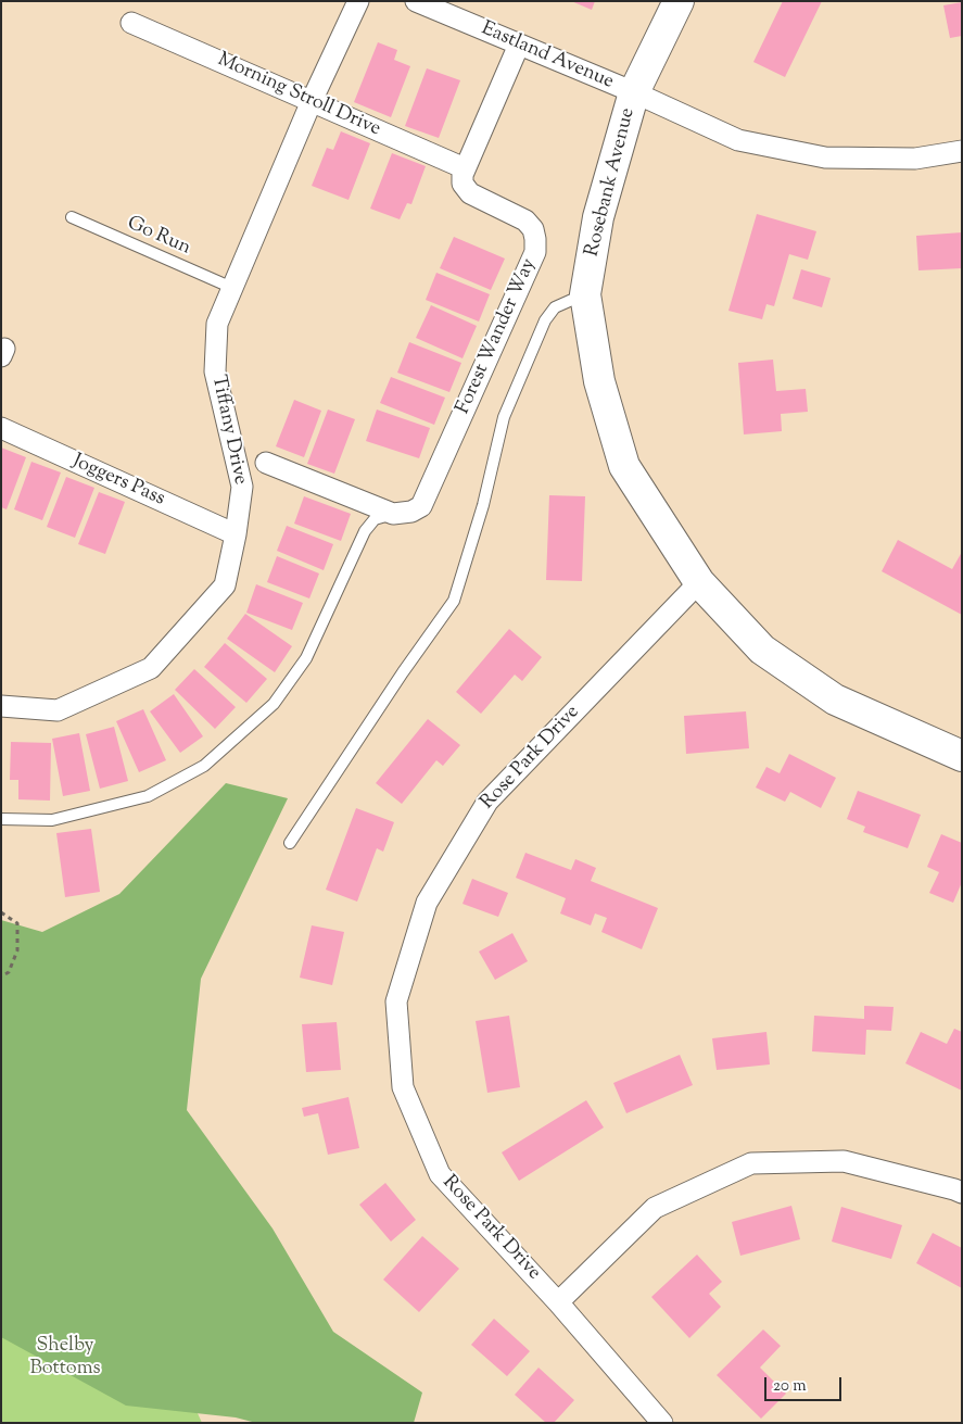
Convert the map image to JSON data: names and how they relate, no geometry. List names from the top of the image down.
{
  "streets": {
    "street": [
      "Eastland Avenue",
      "Morning Stroll Drive",
      "Rosebank Avenue",
      "Forest Wander Way",
      "Tiffany Drive",
      "Joggers Pass",
      "Rose Park Drive"
    ],
    "lane": ["Go Run"]
  },
  "crossings": [
    ["Eastland Avenue", "Rosebank Avenue"],
    ["Morning Stroll Drive", "Forest Wander Way"],
    ["Morning Stroll Drive", "Tiffany Drive"],
    ["Rosebank Avenue", "Rose Park Drive"],
    ["Go Run", "Tiffany Drive"],
    ["Tiffany Drive", "Joggers Pass"]
  ],
  "parks": ["Shelby Bottoms"],
  "scale_bar": "20 m"
}
